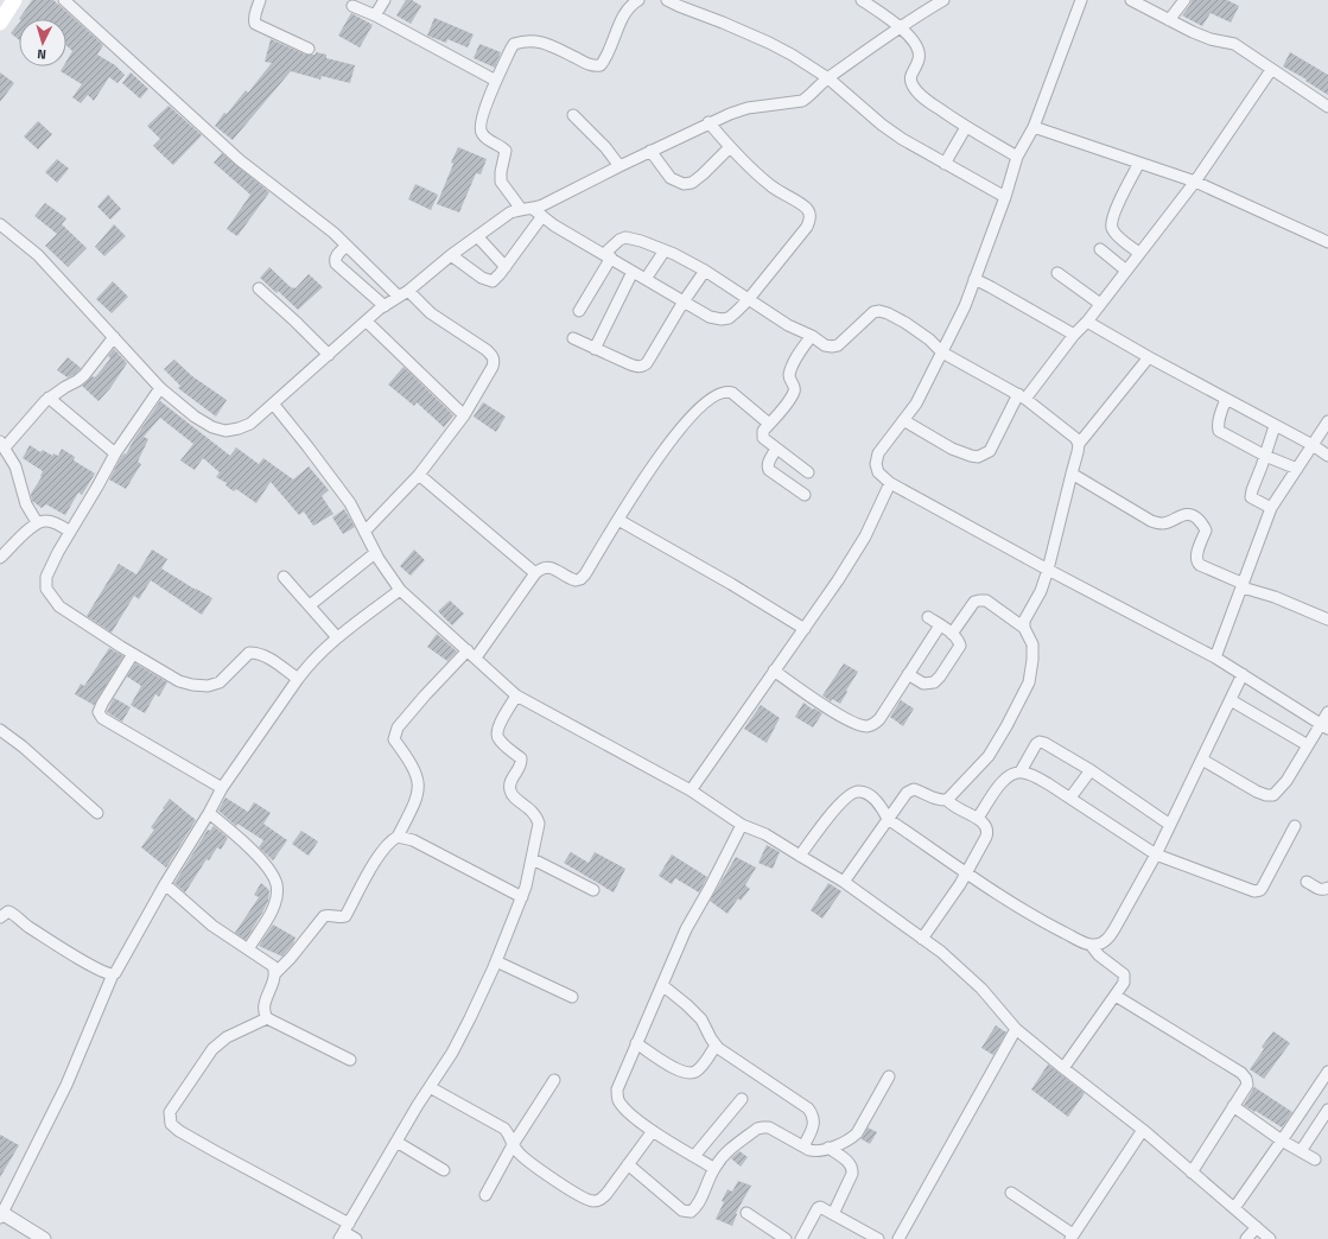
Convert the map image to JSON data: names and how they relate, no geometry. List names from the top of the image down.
{
  "north": "bottom"
}
